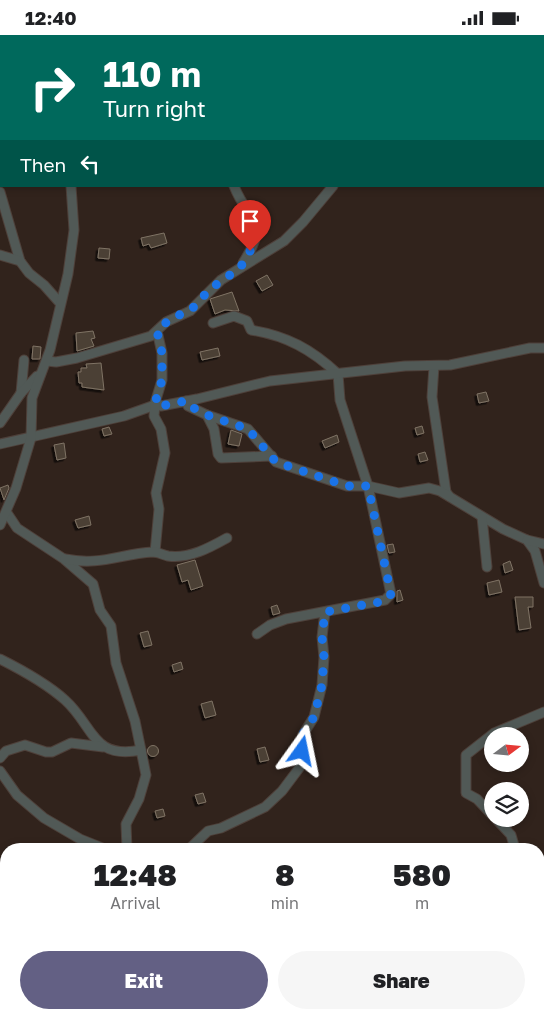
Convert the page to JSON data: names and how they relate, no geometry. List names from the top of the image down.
{
  "north": "right",
  "page": {
    "status": "12:40",
    "turn": ["110 m", "Turn right"],
    "then": "Then",
    "eta": [
      "12:48",
      "Arrival",
      "8",
      "min",
      "580",
      "m"
    ],
    "buttons": ["Exit", "Share"]
  }
}
